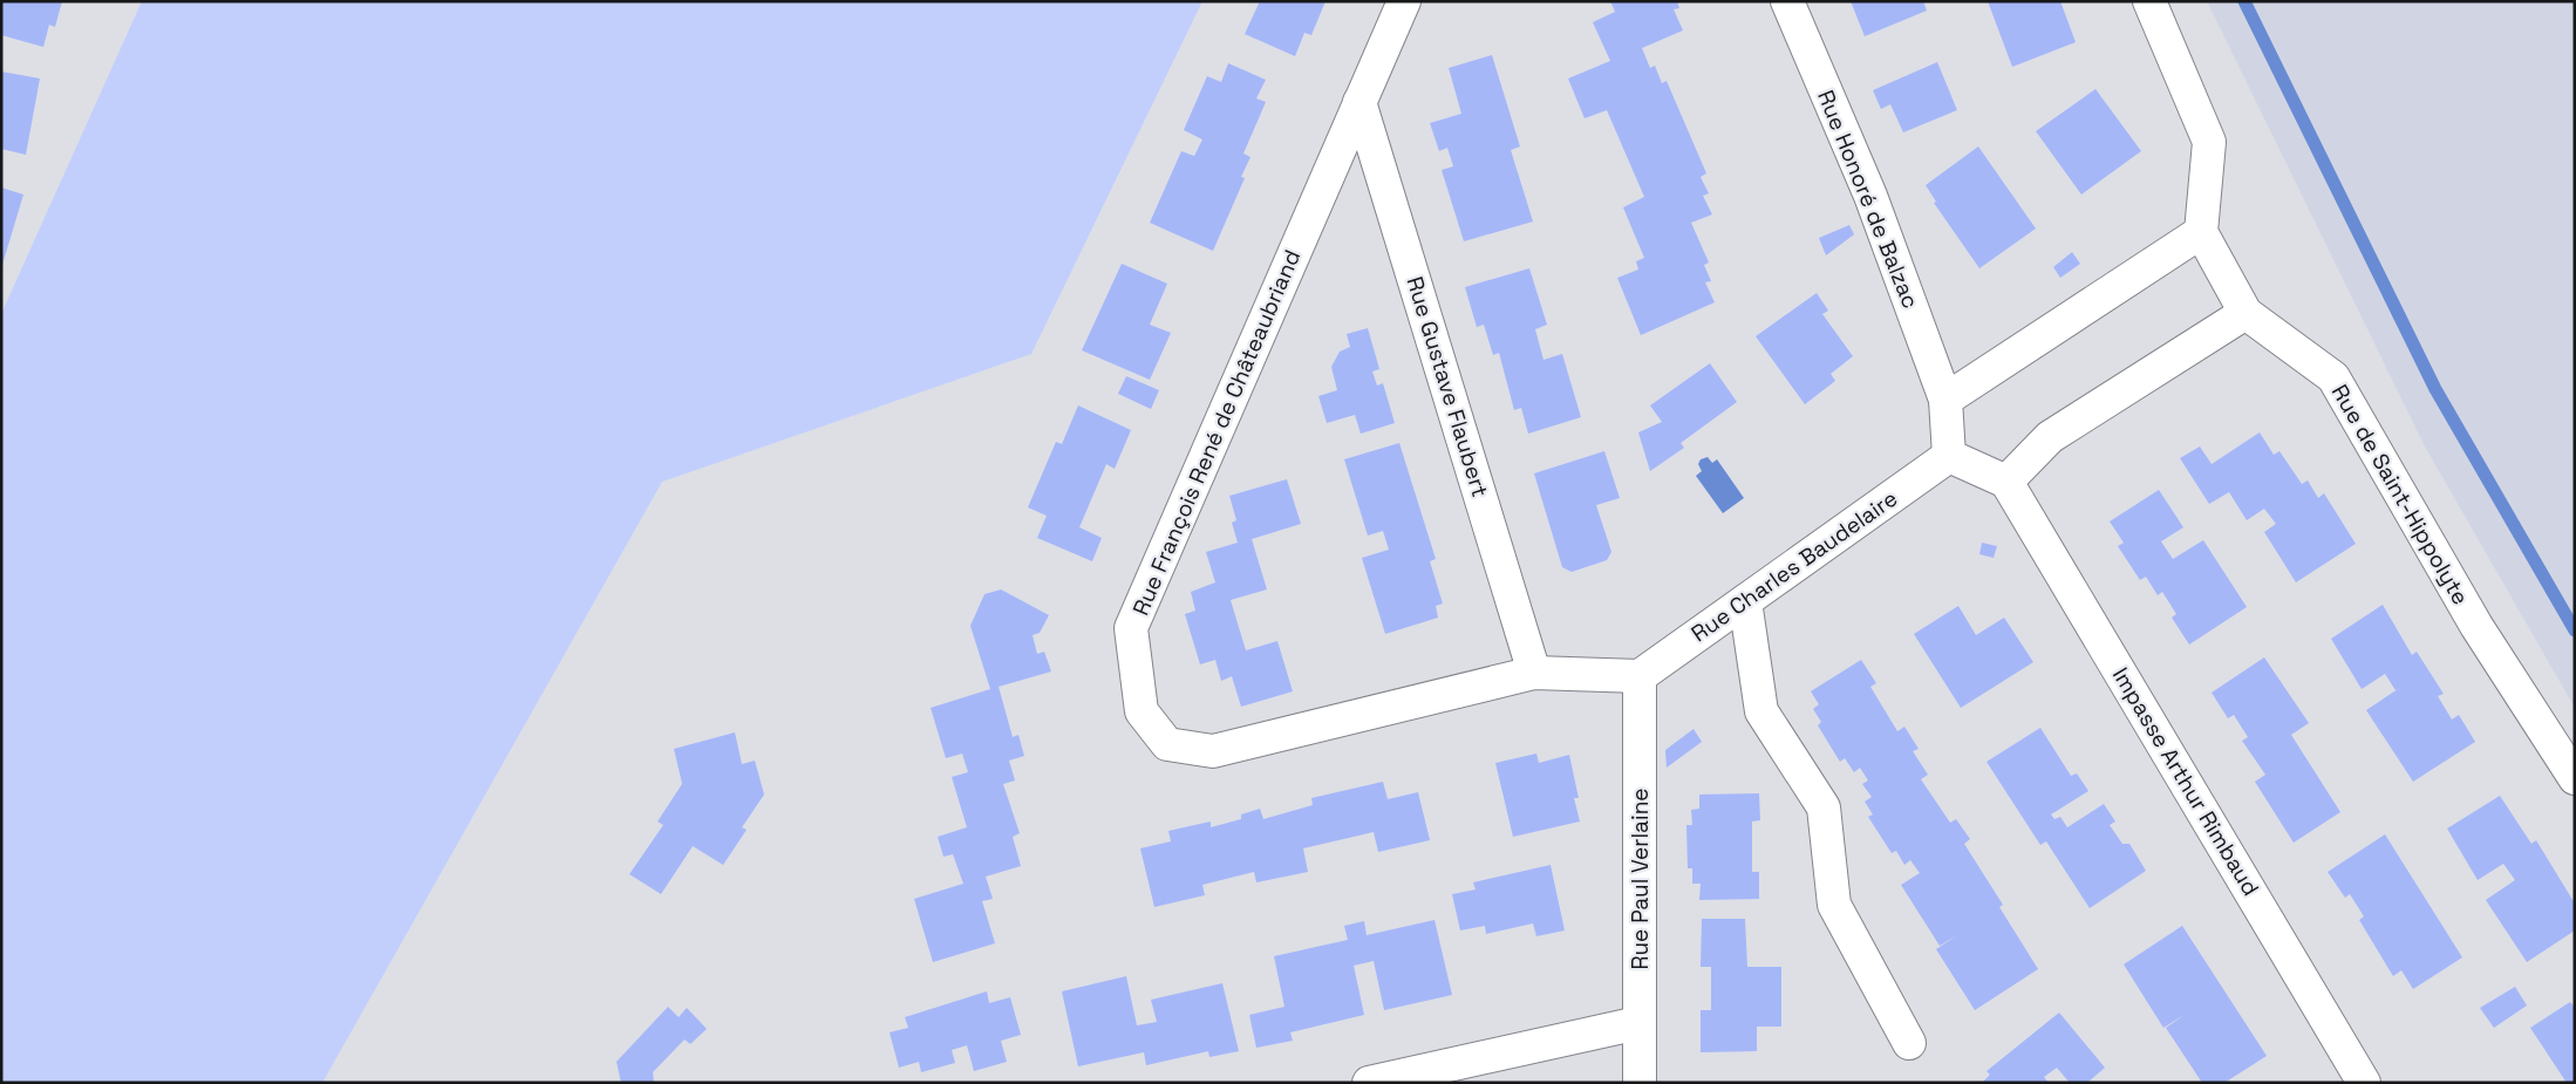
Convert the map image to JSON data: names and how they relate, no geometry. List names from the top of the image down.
{
  "streets": {
    "street": [
      "Rue Honoré de Balzac",
      "Rue Gustave Flaubert",
      "Rue François René de Châteaubriand",
      "Rue de Saint-Hippolyte",
      "Rue Charles Baudelaire",
      "Impasse Arthur Rimbaud",
      "Rue Paul Verlaine"
    ]
  },
  "crossings": [
    ["Rue Gustave Flaubert", "Rue François René de Châteaubriand"],
    ["Rue François René de Châteaubriand", "Rue Charles Baudelaire"],
    ["Rue François René de Châteaubriand", "Rue Paul Verlaine"],
    ["Rue Charles Baudelaire", "Rue Paul Verlaine"]
  ]
}
